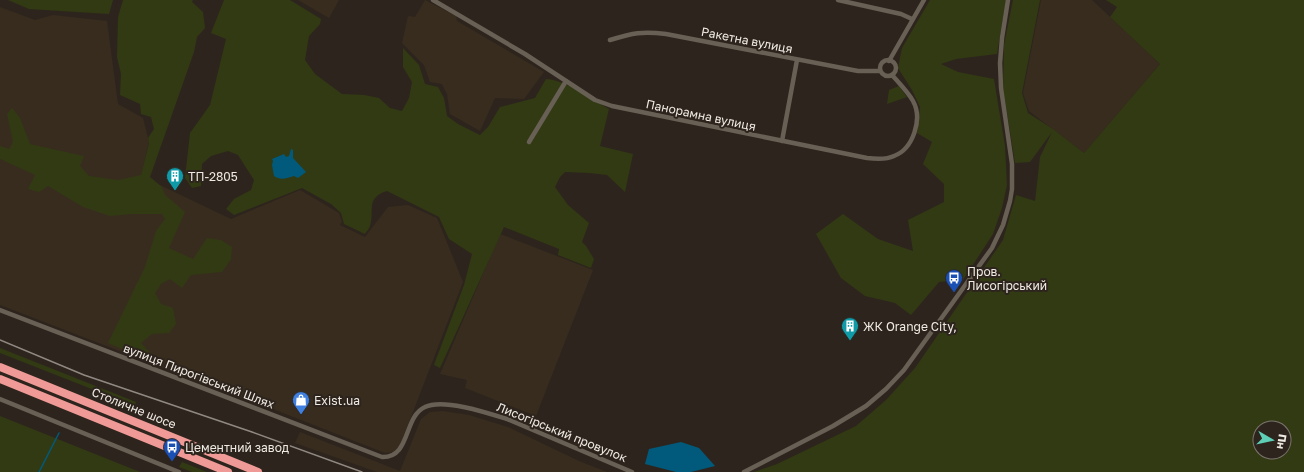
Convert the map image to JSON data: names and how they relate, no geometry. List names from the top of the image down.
{
  "streets": {
    "highway": ["Столичне шосе"],
    "street": [
      "Ракетна вулиця",
      "Панорамна вулиця",
      "вулиця Пирогівський Шлях",
      "Лисогірський провулок"
    ]
  },
  "crossings": [
    ["Ракетна вулиця", "Панорамна вулиця"],
    ["вулиця Пирогівський Шлях", "Лисогірський провулок"]
  ],
  "places": {
    "building": ["ТП-2805", "ЖК Orange City,"],
    "bus stop": ["Пров. Лисогірський", "Цементний завод"],
    "shop": ["Exist.ua"]
  },
  "north": "right"
}
